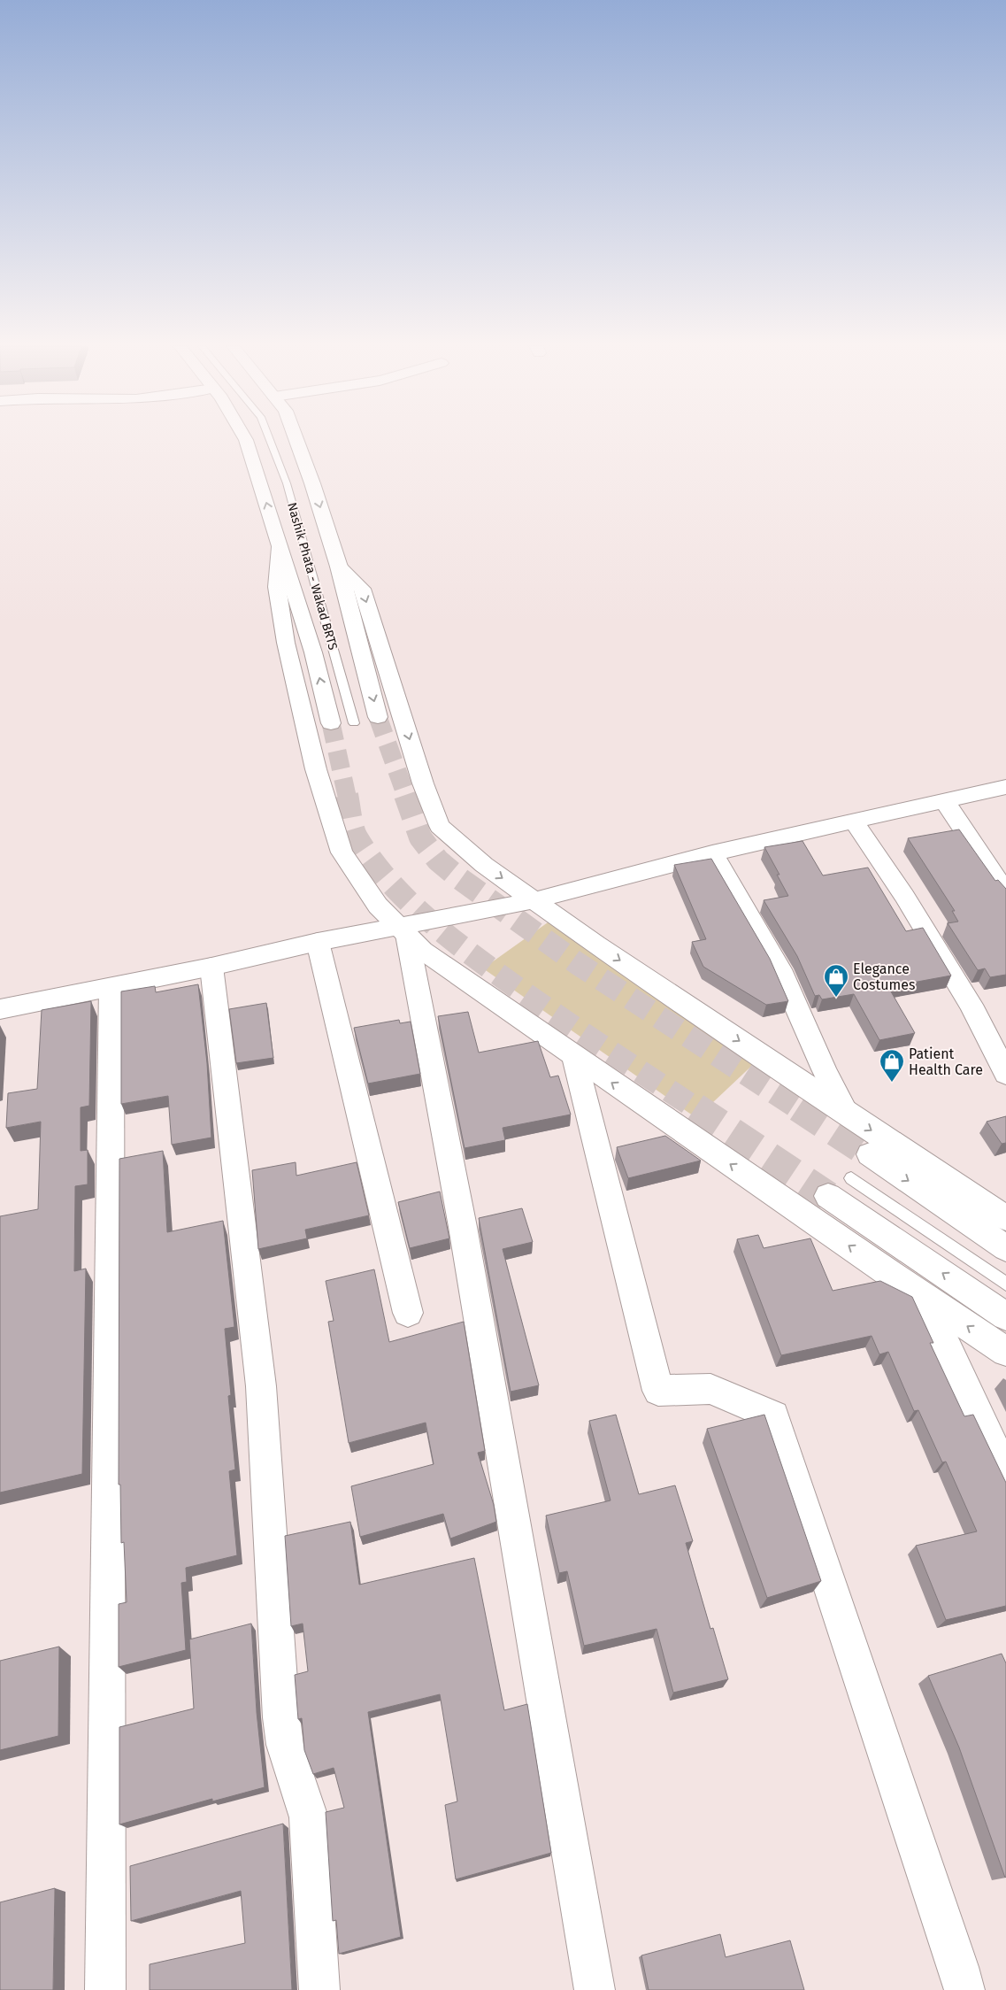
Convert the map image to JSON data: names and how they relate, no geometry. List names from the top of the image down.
{
  "streets": {
    "lane": ["Nashik Phata - Wakad BRTS"]
  },
  "places": {
    "shop": ["Elegance Costumes", "Patient Health Care"]
  }
}
